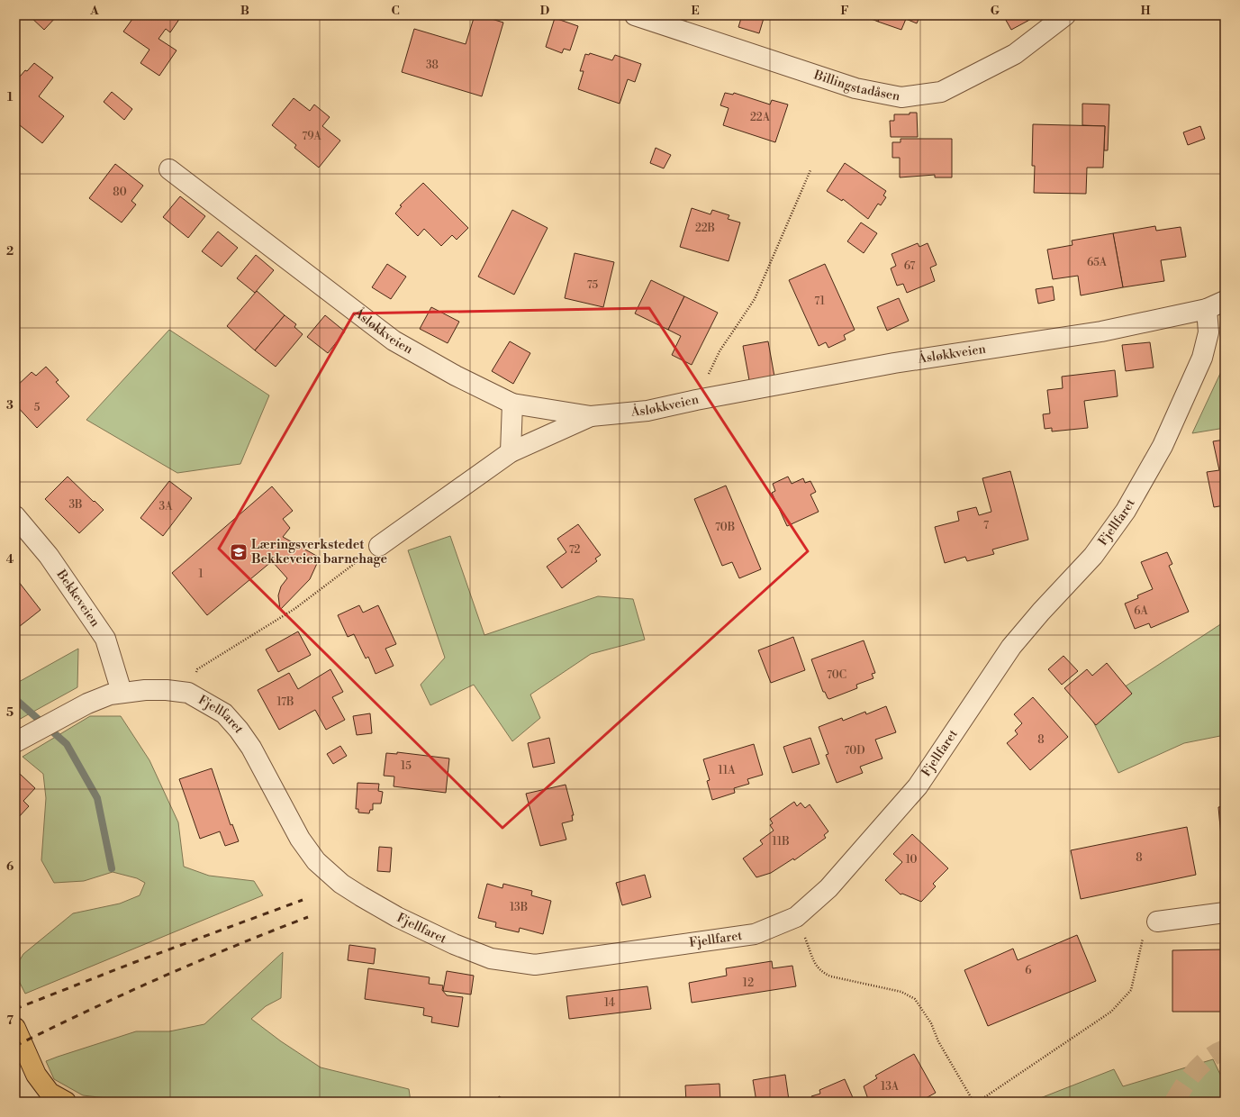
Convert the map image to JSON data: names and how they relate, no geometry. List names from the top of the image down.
{
  "streets": {
    "street": [
      "Billingstadåsen",
      "Åsløkkveien",
      "Fjellfaret",
      "Bekkeveien"
    ]
  },
  "crossings": [
    ["Åsløkkveien", "Fjellfaret"],
    ["Fjellfaret", "Bekkeveien"]
  ],
  "places": {
    "school or university": ["Læringsverkstedet Bekkeveien barnehage"]
  },
  "house_numbers": [
    "38",
    "22A",
    "79A",
    "80",
    "22B",
    "65A",
    "67",
    "75",
    "71",
    "5",
    "3B",
    "3A",
    "7",
    "70B",
    "72",
    "1",
    "6A",
    "70C",
    "17B",
    "8",
    "70D",
    "15",
    "11A",
    "11B",
    "8",
    "10",
    "13B",
    "6",
    "12",
    "14",
    "13A"
  ],
  "grid": {
    "columns": [
      "A",
      "B",
      "C",
      "D",
      "E",
      "F",
      "G",
      "H"
    ],
    "rows": [
      "1",
      "2",
      "3",
      "4",
      "5",
      "6",
      "7"
    ]
  }
}
